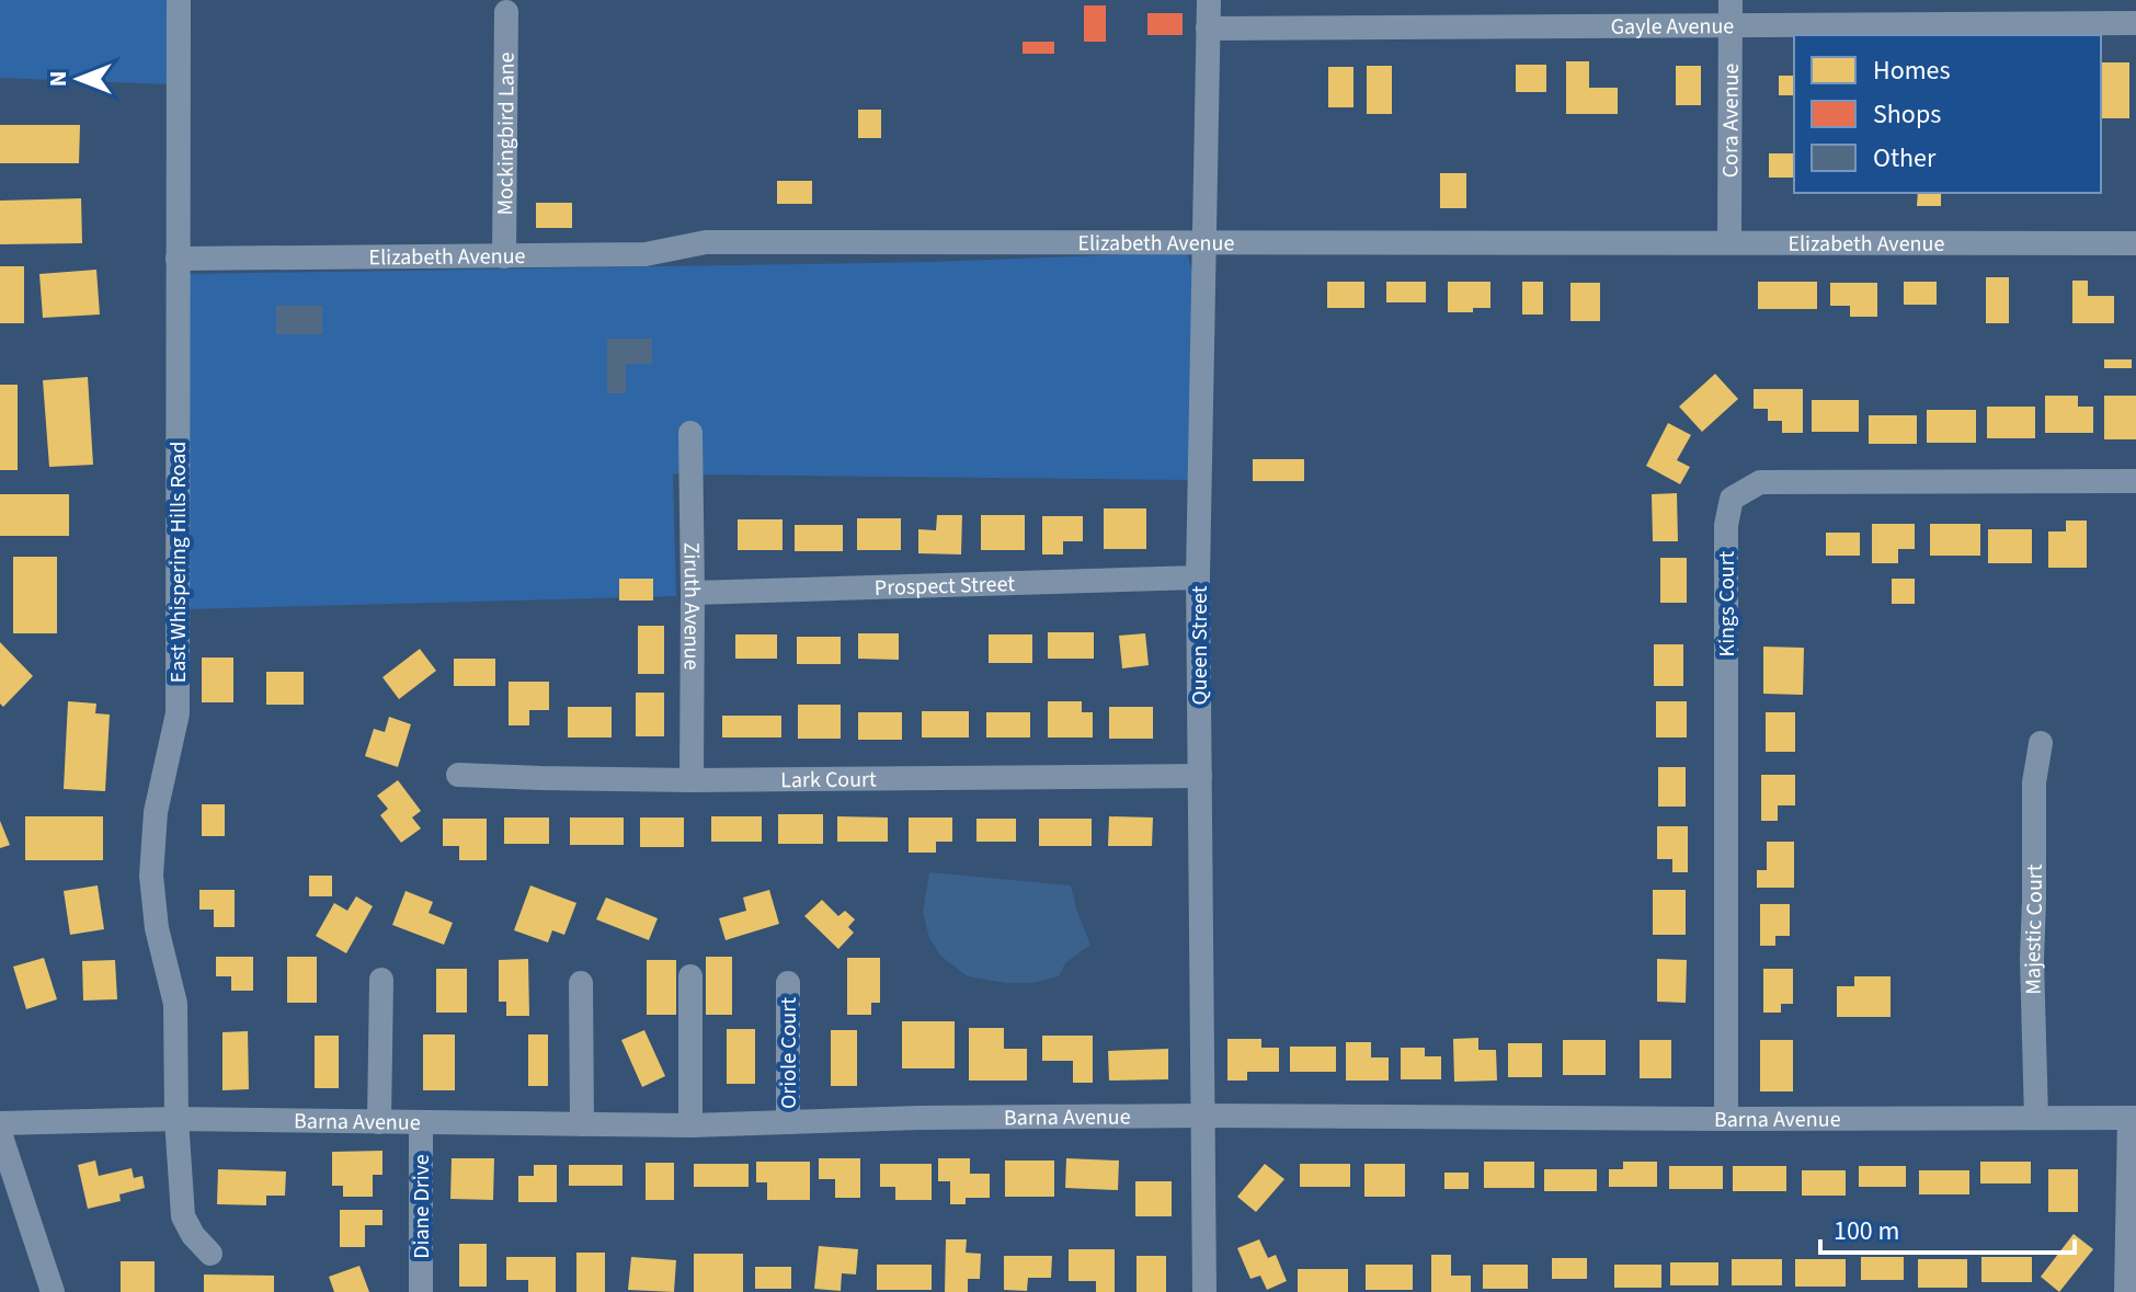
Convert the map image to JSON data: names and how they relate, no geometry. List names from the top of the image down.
{
  "streets": {
    "street": [
      "Gayle Avenue",
      "Cora Avenue",
      "Mockingbird Lane",
      "Elizabeth Avenue",
      "East Whispering Hills Road",
      "Prospect Street",
      "Kings Court",
      "Ziruth Avenue",
      "Queen Street",
      "Lark Court",
      "Majestic Court",
      "Oriole Court",
      "Barna Avenue",
      "Diane Drive"
    ]
  },
  "crossings": [
    ["Gayle Avenue", "Cora Avenue"],
    ["Gayle Avenue", "Queen Street"],
    ["Cora Avenue", "Elizabeth Avenue"],
    ["Mockingbird Lane", "Elizabeth Avenue"],
    ["Elizabeth Avenue", "East Whispering Hills Road"],
    ["Elizabeth Avenue", "Queen Street"],
    ["East Whispering Hills Road", "Barna Avenue"],
    ["Prospect Street", "Ziruth Avenue"],
    ["Prospect Street", "Queen Street"],
    ["Kings Court", "Barna Avenue"],
    ["Ziruth Avenue", "Lark Court"],
    ["Queen Street", "Lark Court"],
    ["Queen Street", "Barna Avenue"],
    ["Majestic Court", "Barna Avenue"],
    ["Oriole Court", "Barna Avenue"],
    ["Barna Avenue", "Diane Drive"]
  ],
  "legend": ["Homes", "Shops", "Other"],
  "scale_bar": "100 m",
  "north": "left"
}
